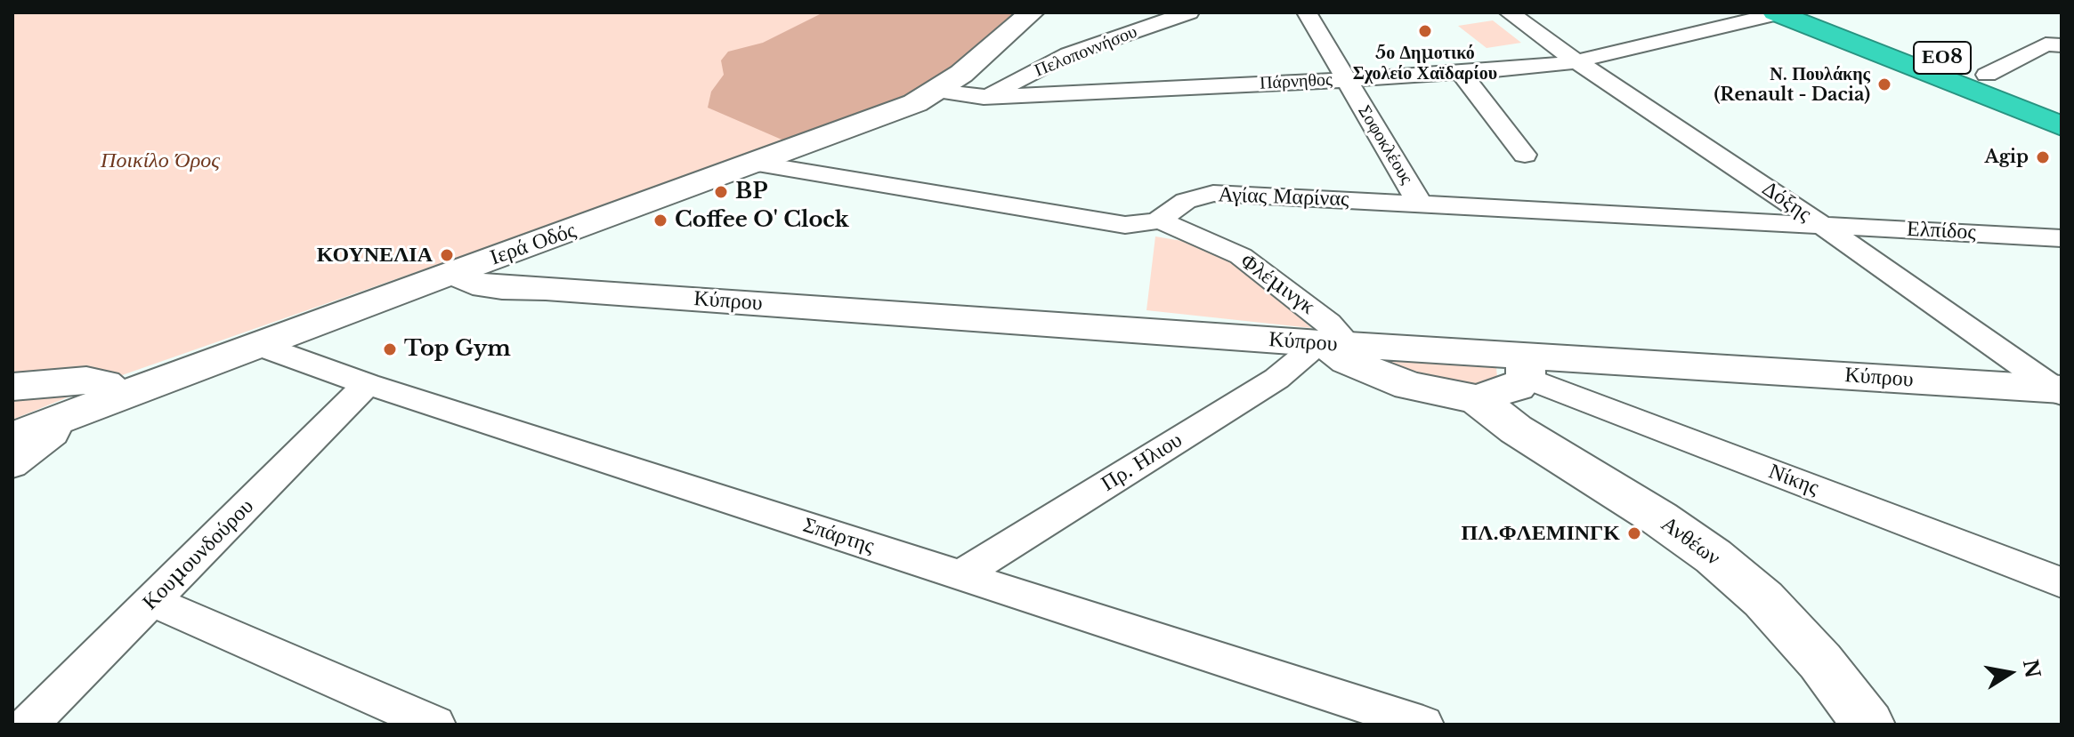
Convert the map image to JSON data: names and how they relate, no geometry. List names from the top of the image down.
{
  "streets": {
    "highway": ["ΕΟ8"],
    "street": [
      "Πελοποννήσου",
      "Πάρνηθος",
      "Σοφοκλέους",
      "Αγίας Μαρίνας",
      "Δόξης",
      "Ελπίδος",
      "Ιερά Οδός",
      "Φλέμινγκ",
      "Κύπρου",
      "Πρ. Ηλιου",
      "Νίκης",
      "Σπάρτης",
      "Ανθέων",
      "Κουμουνδούρου"
    ]
  },
  "crossings": [
    ["Πελοποννήσου", "Πάρνηθος"],
    ["ΕΟ8", "Πάρνηθος"],
    ["Πάρνηθος", "Σοφοκλέους"],
    ["Πάρνηθος", "Δόξης"],
    ["Πάρνηθος", "Ιερά Οδός"],
    ["Σοφοκλέους", "Αγίας Μαρίνας"],
    ["Αγίας Μαρίνας", "Δόξης"],
    ["Αγίας Μαρίνας", "Ελπίδος"],
    ["Αγίας Μαρίνας", "Ιερά Οδός"],
    ["Αγίας Μαρίνας", "Φλέμινγκ"],
    ["Δόξης", "Ελπίδος"],
    ["Δόξης", "Κύπρου"],
    ["Ιερά Οδός", "Κύπρου"],
    ["Ιερά Οδός", "Σπάρτης"],
    ["Φλέμινγκ", "Κύπρου"],
    ["Φλέμινγκ", "Πρ. Ηλιου"],
    ["Φλέμινγκ", "Ανθέων"],
    ["Κύπρου", "Πρ. Ηλιου"],
    ["Κύπρου", "Νίκης"],
    ["Κύπρου", "Ανθέων"],
    ["Πρ. Ηλιου", "Σπάρτης"],
    ["Πρ. Ηλιου", "Ανθέων"],
    ["Νίκης", "Ανθέων"],
    ["Σπάρτης", "Κουμουνδούρου"]
  ],
  "parks": ["Ποικίλο Όρος"],
  "places": [
    "5ο Δημοτικό Σχολείο Χαϊδαρίου",
    "Ν. Πουλάκης (Renault - Dacia)",
    "Agip",
    "BP",
    "Coffee O' Clock",
    "ΚΟΥΝΕΛΙΑ",
    "Top Gym",
    "ΠΛ.ΦΛΕΜΙΝΓΚ"
  ],
  "north": "right"
}
